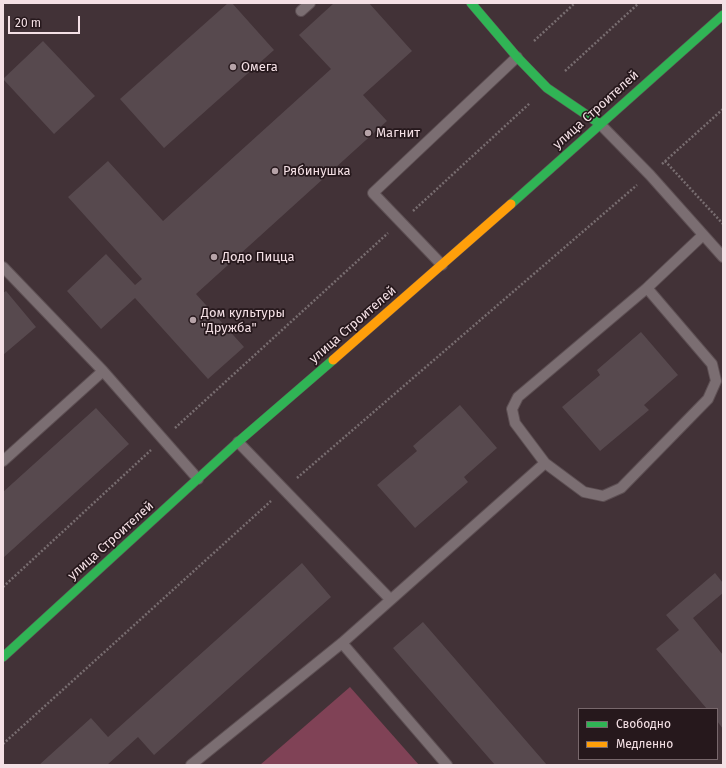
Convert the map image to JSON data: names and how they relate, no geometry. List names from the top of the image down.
{
  "streets": {
    "street": ["улица Строителей"]
  },
  "places": [
    "Омега",
    "Магнит",
    "Рябинушка",
    "Додо Пицца",
    "Дом культуры \"Дружба\""
  ],
  "legend": ["Свободно", "Медленно"],
  "scale_bar": "20 m"
}
